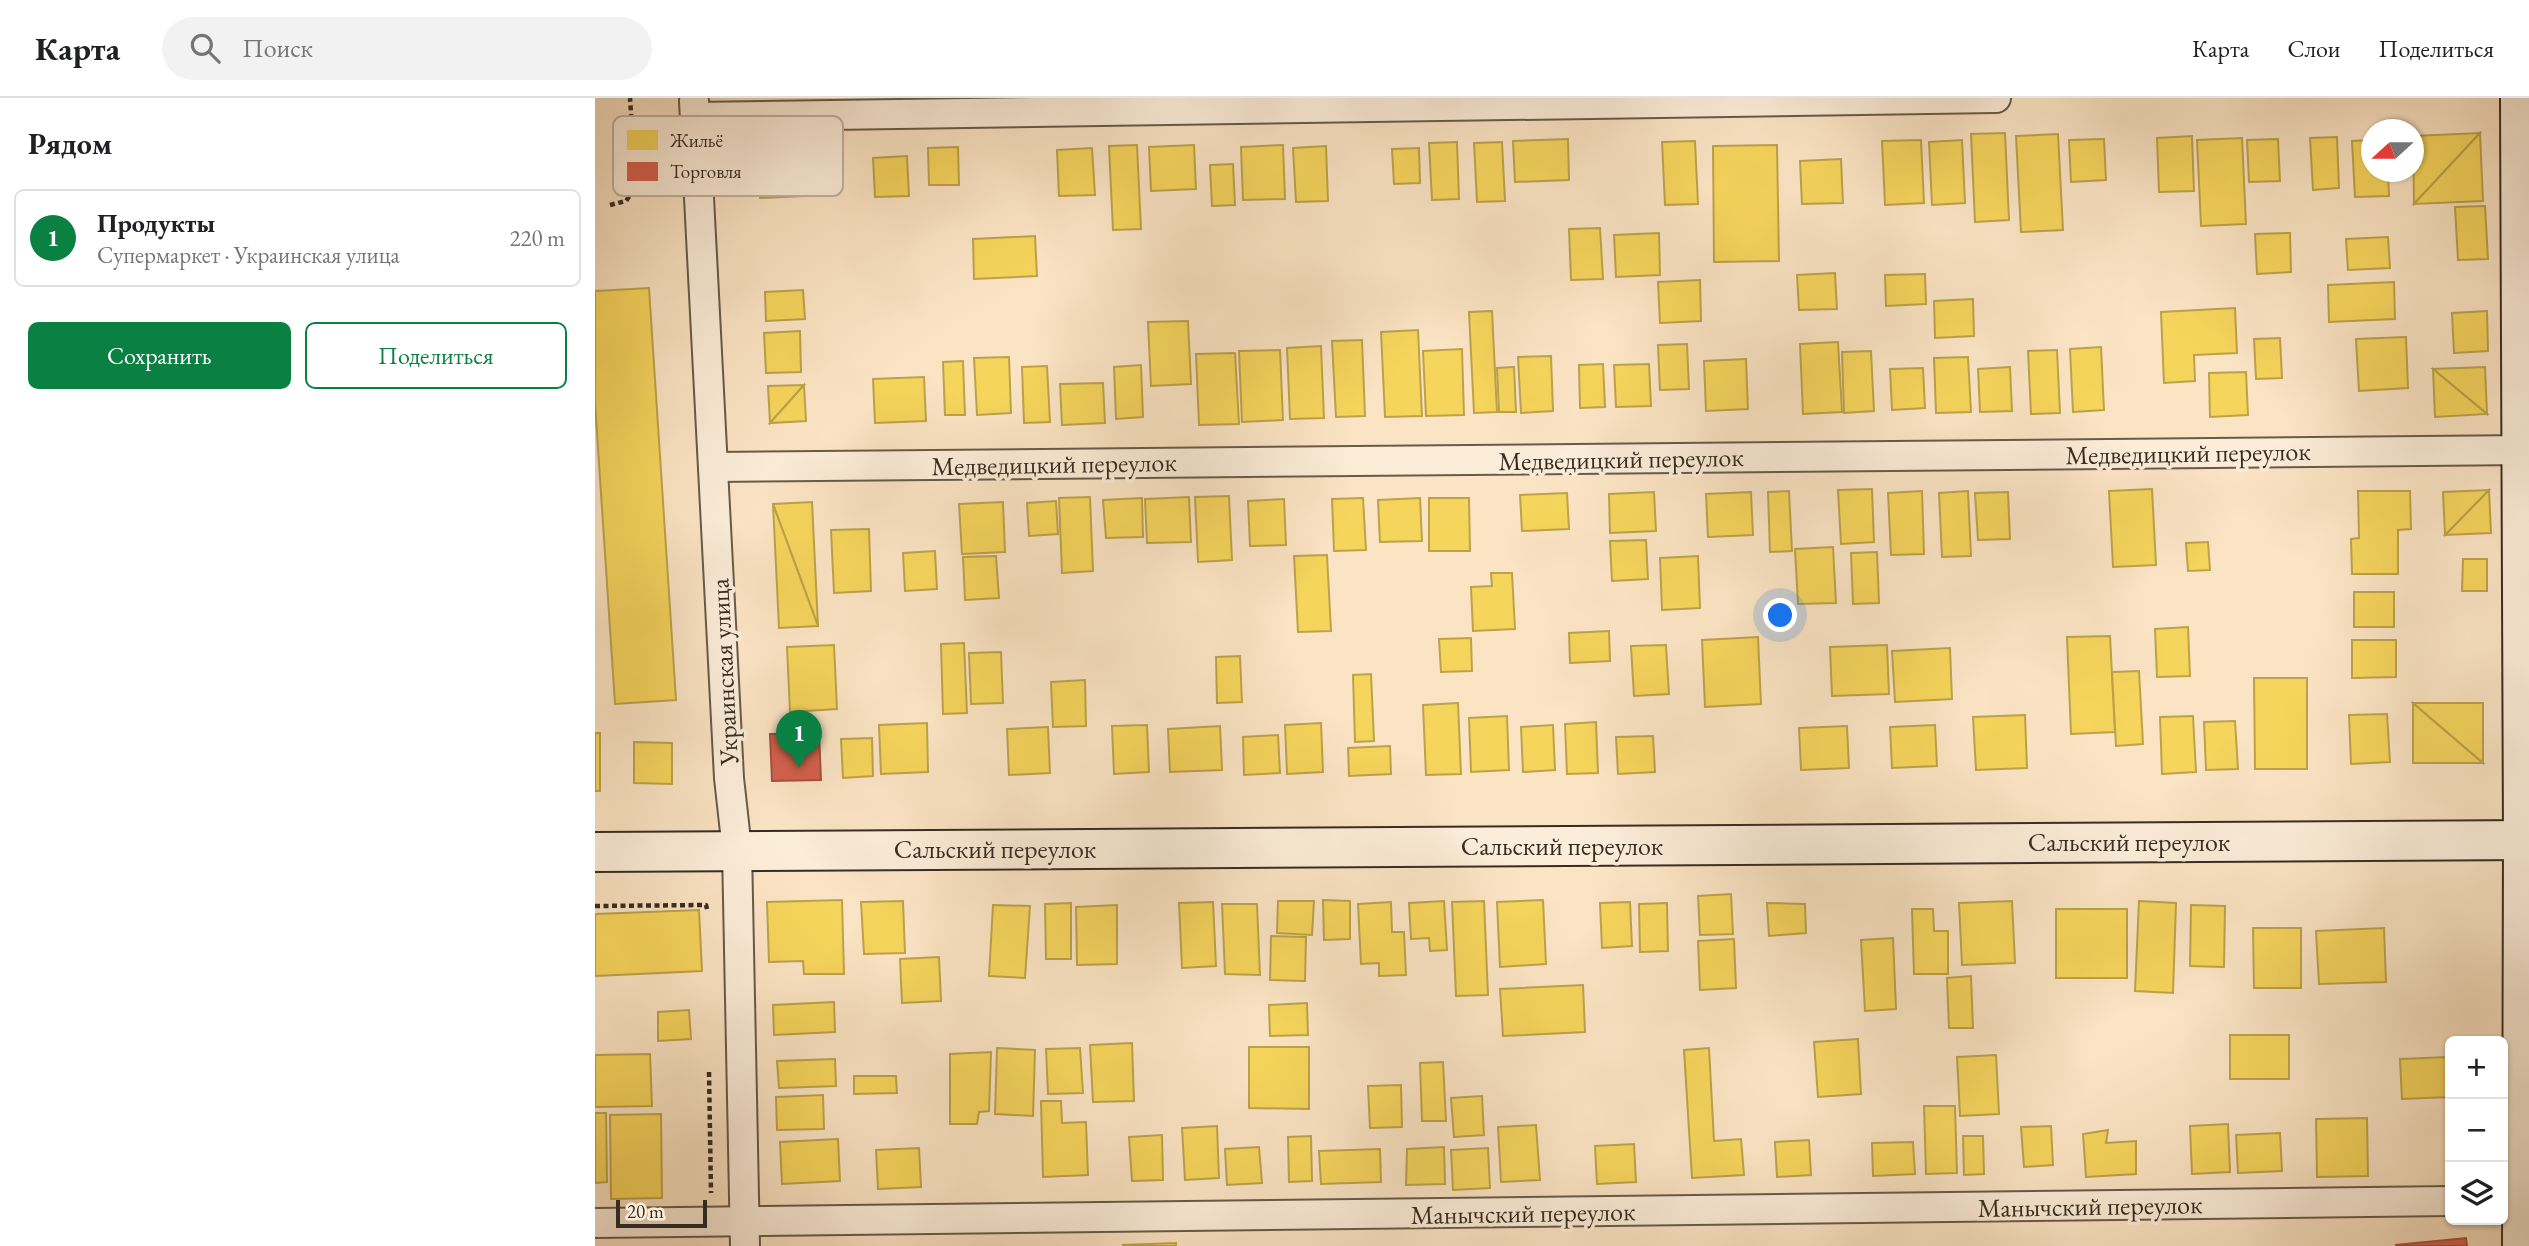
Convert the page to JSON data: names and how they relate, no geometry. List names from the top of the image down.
{
  "streets": {
    "main road": ["Сальский переулок"],
    "street": ["Медведицкий переулок", "Украинская улица", "Манычский переулок"]
  },
  "crossings": [
    ["Медведицкий переулок", "Украинская улица"],
    ["Украинская улица", "Сальский переулок"],
    ["Украинская улица", "Манычский переулок"]
  ],
  "legend": ["Жильё", "Торговля"],
  "scale_bar": "20 m",
  "north": "left",
  "page": {
    "header": "Карта",
    "search": "Поиск",
    "nav": ["Карта", "Слои", "Поделиться"],
    "heading": "Рядом",
    "list": [
      {
        "mark": "1",
        "name": "Продукты",
        "note": "Супермаркет · Украинская улица",
        "value": "220 m"
      }
    ],
    "buttons": ["Сохранить", "Поделиться"],
    "pins": "1",
    "map_buttons": ["+", "−"],
    "scale": "20 m"
  }
}
